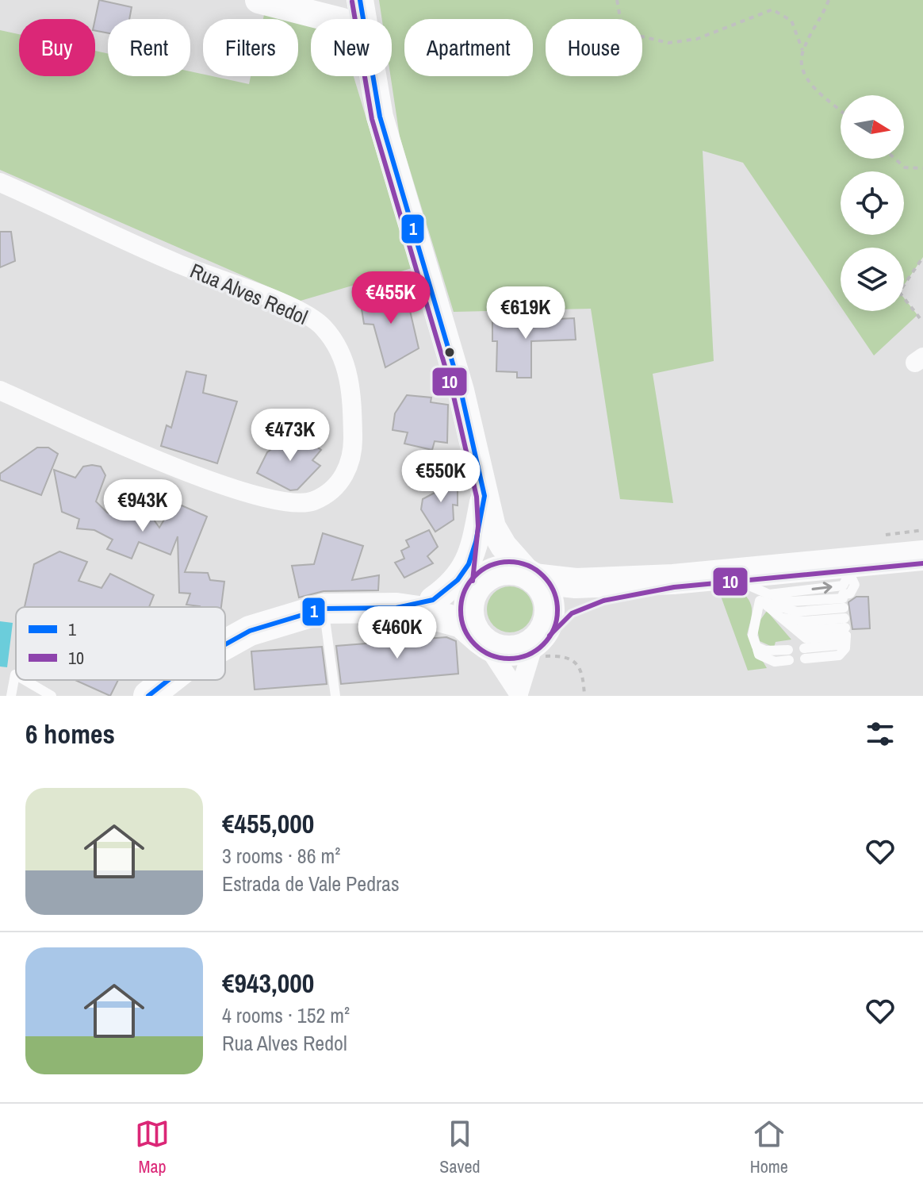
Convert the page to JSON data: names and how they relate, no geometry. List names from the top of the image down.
{
  "streets": {
    "street": ["Rua Alves Redol"]
  },
  "lines": ["transit line 1", "transit line 10"],
  "legend": ["1", "10"],
  "north": "right",
  "page": {
    "chip": [
      "Buy",
      "Rent",
      "Filters",
      "New",
      "Apartment",
      "House"
    ],
    "price": [
      "€455K",
      "€619K",
      "€473K",
      "€550K",
      "€943K",
      "€460K"
    ],
    "heading": "6 homes",
    "list": [
      {
        "name": "€455,000",
        "note": "3 rooms · 86 m² · Estrada de Vale Pedras"
      },
      {
        "name": "€943,000",
        "note": "4 rooms · 152 m² · Rua Alves Redol"
      }
    ],
    "tabs": ["Map", "Saved", "Home"]
  }
}
